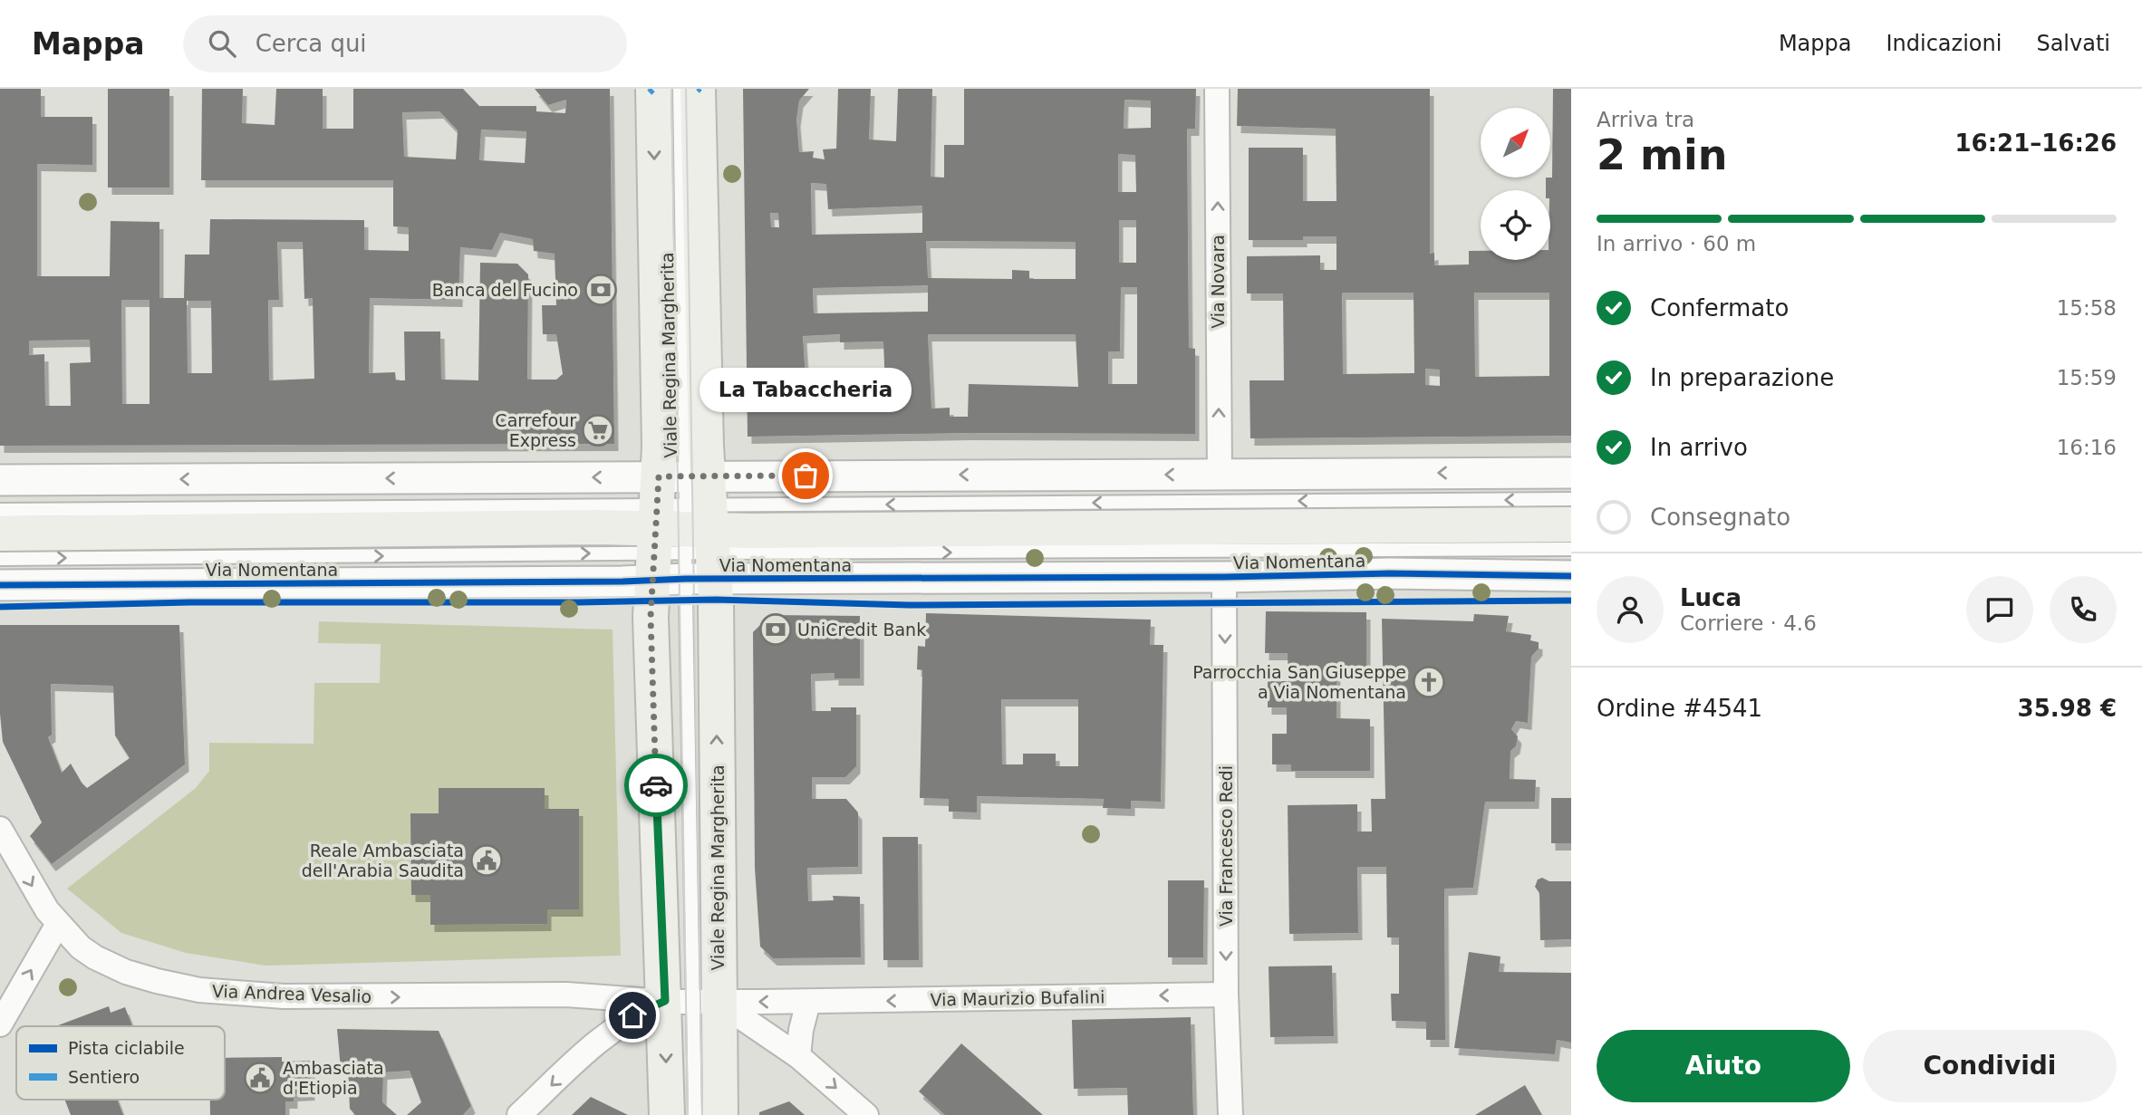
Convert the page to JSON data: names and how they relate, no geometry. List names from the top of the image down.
{
  "streets": {
    "main road": ["Viale Regina Margherita", "Via Nomentana"],
    "street": [
      "Via Novara",
      "Via Francesco Redi",
      "Via Andrea Vesalio",
      "Via Maurizio Bufalini"
    ]
  },
  "crossings": [
    ["Via Novara", "Via Nomentana"],
    ["Viale Regina Margherita", "Via Nomentana"],
    ["Viale Regina Margherita", "Via Andrea Vesalio"],
    ["Viale Regina Margherita", "Via Maurizio Bufalini"],
    ["Via Nomentana", "Via Francesco Redi"],
    ["Via Francesco Redi", "Via Maurizio Bufalini"],
    ["Via Andrea Vesalio", "Via Maurizio Bufalini"]
  ],
  "one_way": [
    "Via Novara",
    "Via Francesco Redi",
    "Via Andrea Vesalio",
    "Via Maurizio Bufalini"
  ],
  "places": {
    "bank": ["Banca del Fucino", "UniCredit Bank"],
    "supermarket": ["Carrefour Express"],
    "other": ["La Tabaccheria"],
    "church": ["Parrocchia San Giuseppe a Via Nomentana"],
    "public building": ["Reale Ambasciata dell'Arabia Saudita", "Ambasciata d'Etiopia"]
  },
  "legend": ["Pista ciclabile", "Sentiero"],
  "north": "top right",
  "page": {
    "header": "Mappa",
    "search": "Cerca qui",
    "nav": ["Mappa", "Indicazioni", "Salvati"],
    "heading": ["2 min", "Arriva tra", "16:21–16:26"],
    "panel": [
      "Luca",
      "Corriere · 4.6",
      "Ordine #4541",
      "35.98 €"
    ],
    "bar": "In arrivo · 60 m",
    "list": [
      ["Confermato", "15:58"],
      ["In preparazione", "15:59"],
      ["In arrivo", "16:16"],
      "Consegnato"
    ],
    "bubble": "La Tabaccheria",
    "buttons": ["Aiuto", "Condividi"]
  }
}
